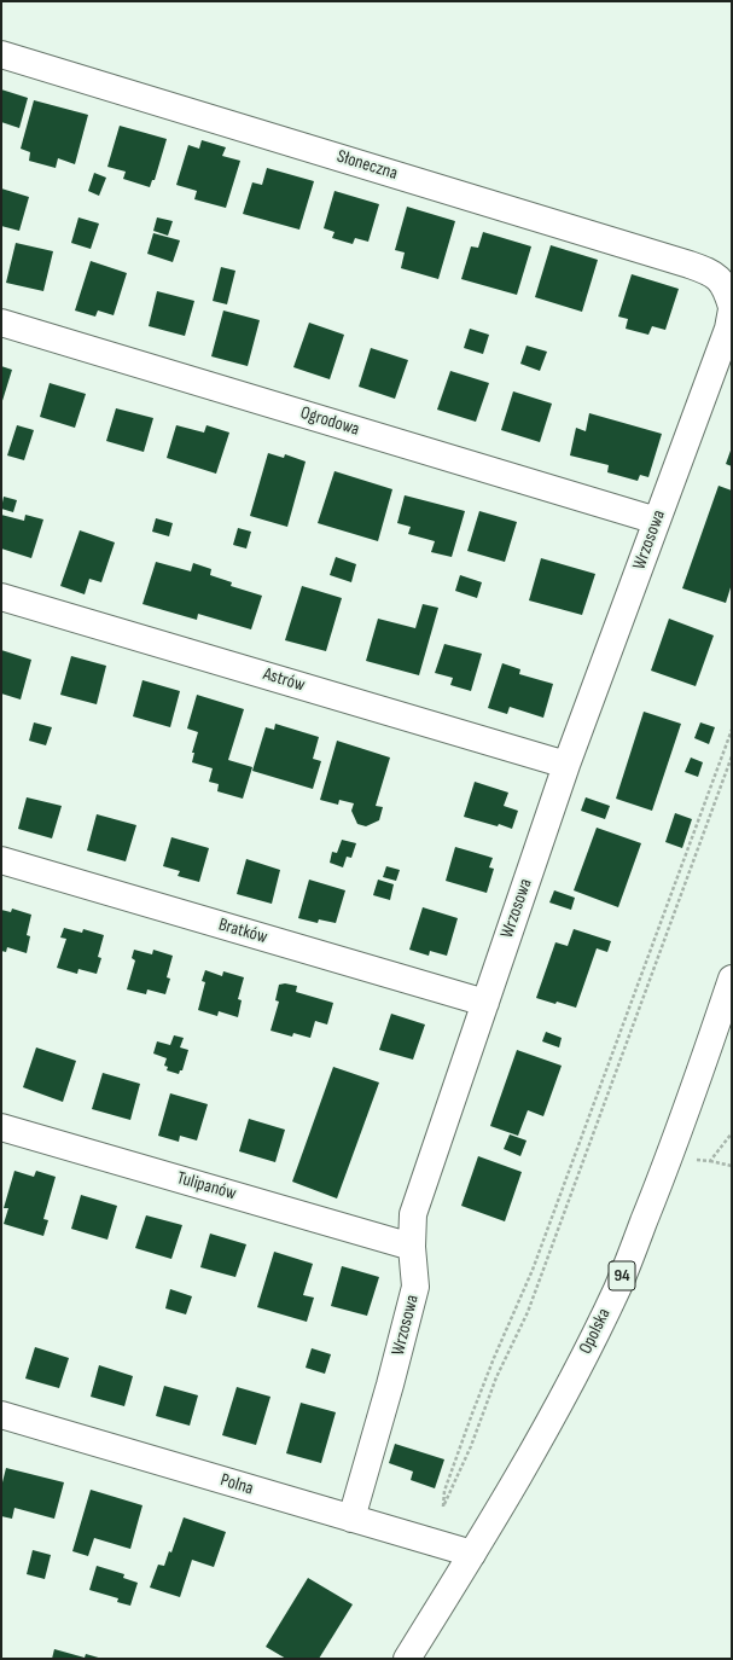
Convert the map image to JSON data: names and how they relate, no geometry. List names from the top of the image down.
{
  "streets": {
    "street": [
      "Słoneczna",
      "Ogrodowa",
      "Wrzosowa",
      "Astrów",
      "Bratków",
      "Tulipanów",
      "94",
      "Opolska",
      "Polna"
    ]
  },
  "crossings": [
    ["Słoneczna", "Wrzosowa"],
    ["Ogrodowa", "Wrzosowa"],
    ["Wrzosowa", "Astrów"],
    ["Wrzosowa", "Bratków"],
    ["Wrzosowa", "Tulipanów"],
    ["Wrzosowa", "Polna"],
    ["Opolska", "Polna"]
  ]
}
